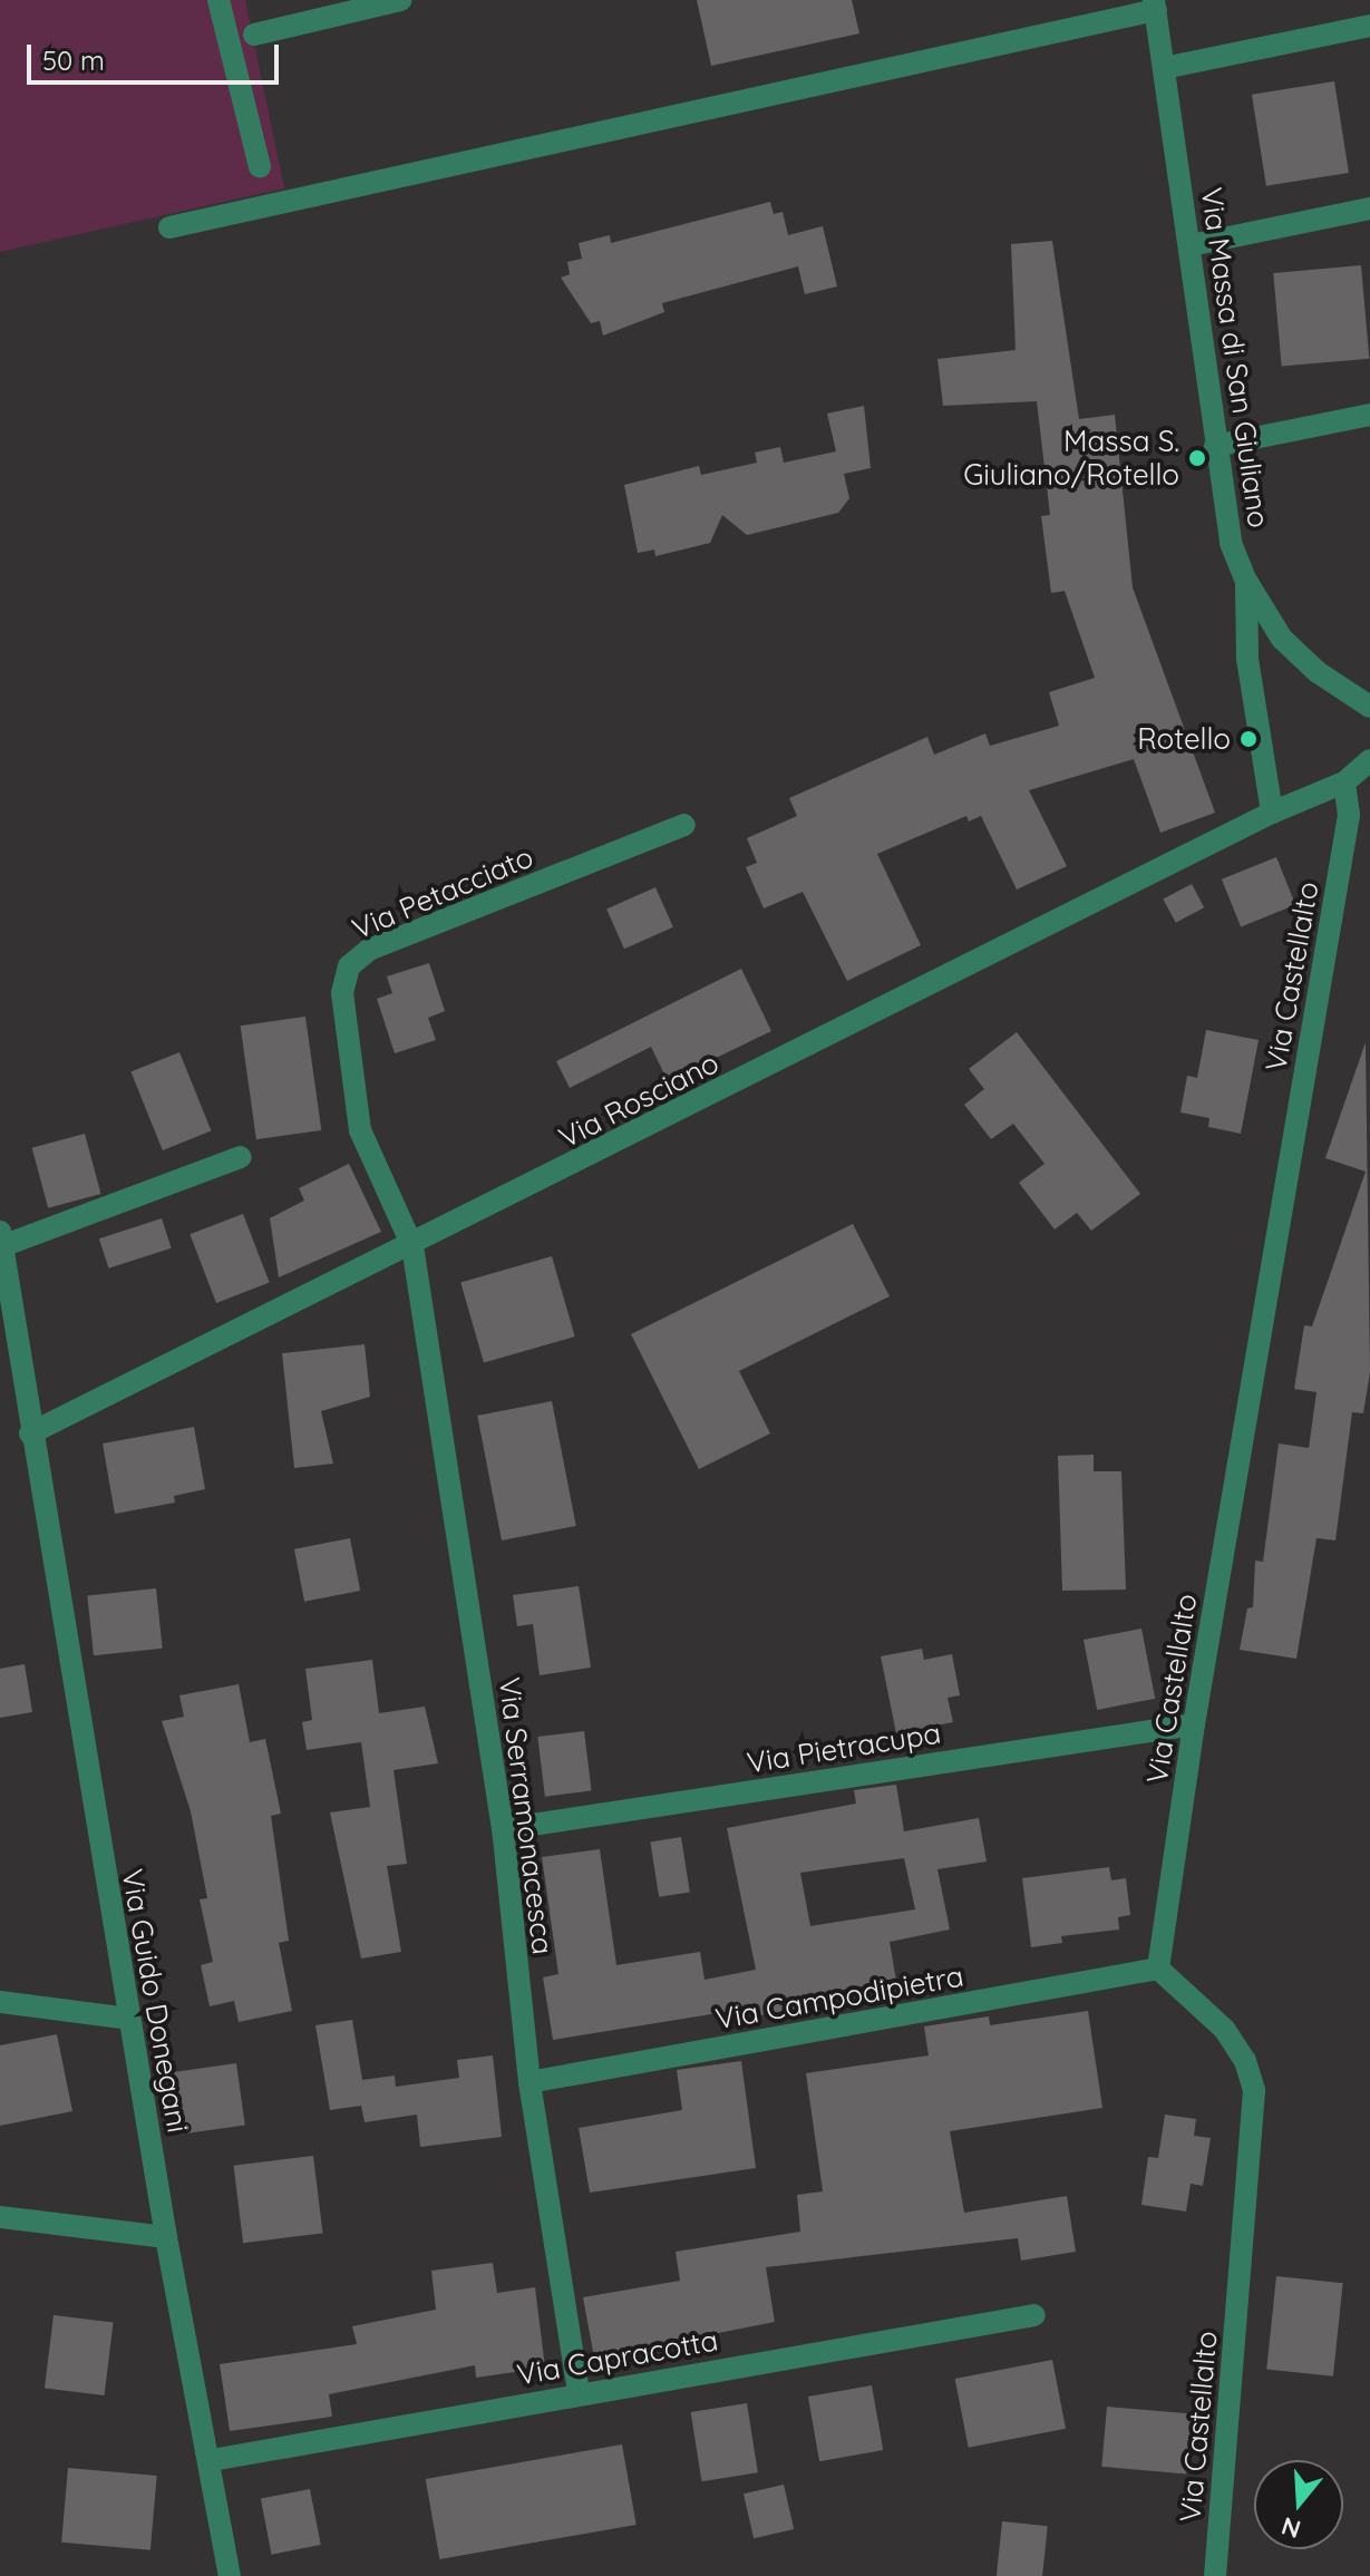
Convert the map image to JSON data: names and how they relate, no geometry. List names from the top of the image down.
{
  "streets": {
    "street": [
      "Via Massa di San Giuliano",
      "Via Petacciato",
      "Via Castellalto",
      "Via Rosciano",
      "Via Pietracupa",
      "Via Serramonacesca",
      "Via Campodipietra",
      "Via Guido Donegani",
      "Via Capracotta"
    ]
  },
  "crossings": [
    ["Via Petacciato", "Via Rosciano"],
    ["Via Petacciato", "Via Serramonacesca"],
    ["Via Castellalto", "Via Rosciano"],
    ["Via Castellalto", "Via Pietracupa"],
    ["Via Castellalto", "Via Campodipietra"],
    ["Via Rosciano", "Via Serramonacesca"],
    ["Via Rosciano", "Via Guido Donegani"],
    ["Via Pietracupa", "Via Serramonacesca"],
    ["Via Serramonacesca", "Via Campodipietra"],
    ["Via Serramonacesca", "Via Capracotta"],
    ["Via Guido Donegani", "Via Capracotta"]
  ],
  "places": ["Massa S. Giuliano/Rotello", "Rotello"],
  "scale_bar": "50 m",
  "north": "bottom"
}
